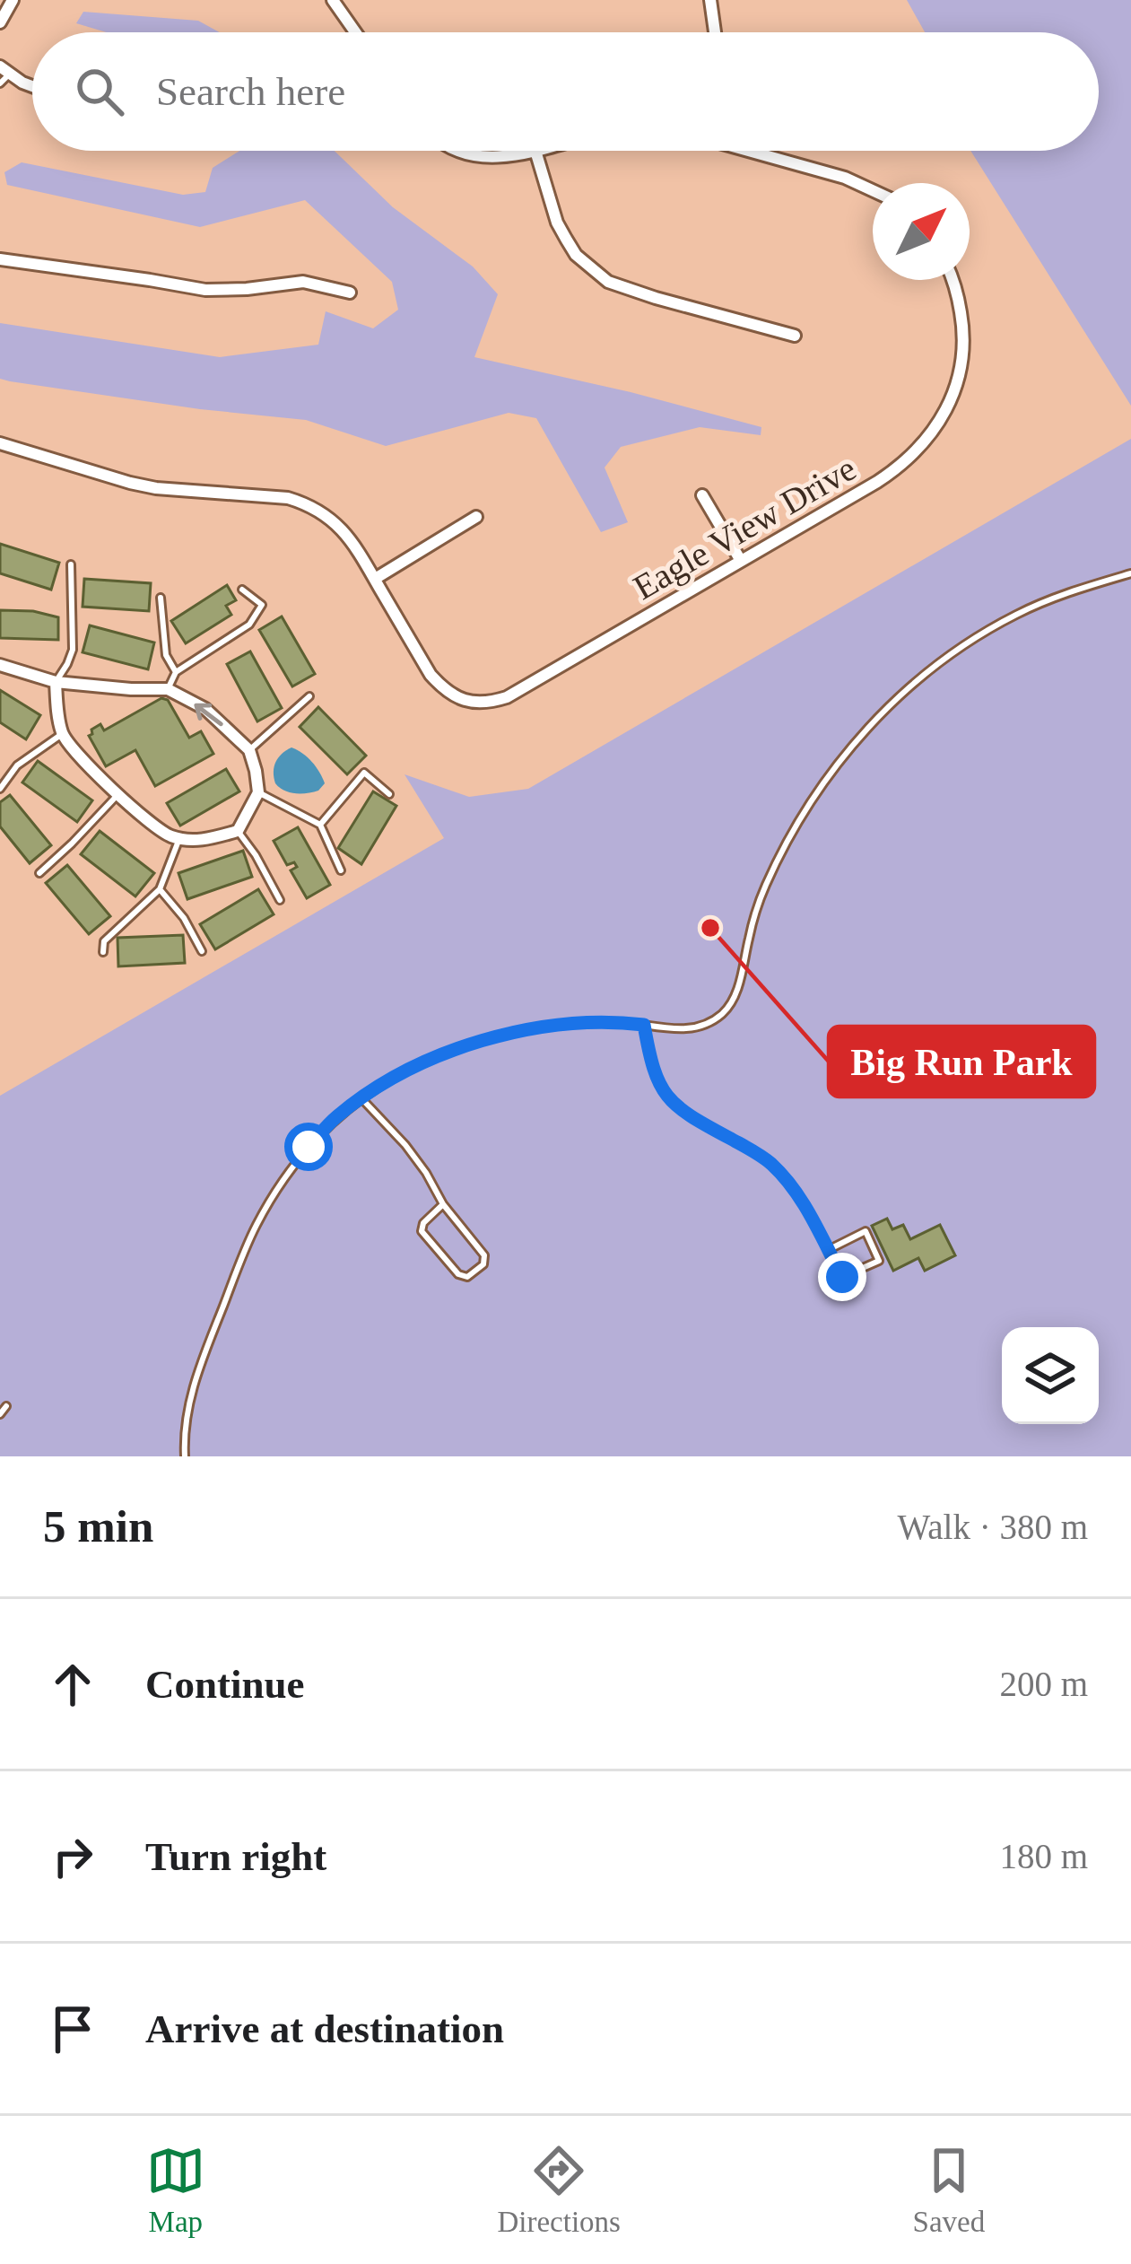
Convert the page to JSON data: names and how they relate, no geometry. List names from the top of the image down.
{
  "streets": {
    "street": ["Eagle View Drive"]
  },
  "places": ["Big Run Park"],
  "north": "top right",
  "page": {
    "search": "Search here",
    "heading": ["5 min", "Walk · 380 m"],
    "list": [
      ["Continue", "200 m"],
      ["Turn right", "180 m"],
      "Arrive at destination"
    ],
    "nav": ["Map", "Directions", "Saved"]
  }
}
